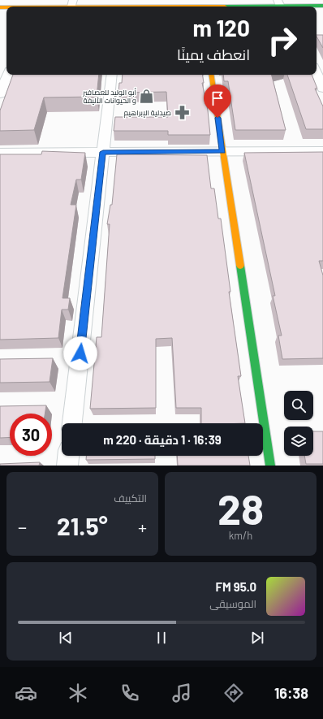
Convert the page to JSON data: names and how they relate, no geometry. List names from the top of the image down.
{
  "places": {
    "shop": ["أبو الوليد للعصافير و الحيوانات الأليفة"],
    "pharmacy": ["صيدلية الإبراهيم"]
  },
  "page": {
    "turn": ["120 m", "انعطف يمينًا"],
    "limit": "30",
    "trip": "16:39 · 1 دقيقة · 220 m",
    "tile": [
      ["28", "km/h"],
      "التكييف"
    ],
    "heat": ["−", "21.5°", "+"],
    "song": ["95.0 FM", "الموسيقى"],
    "tabs": "16:38"
  }
}
